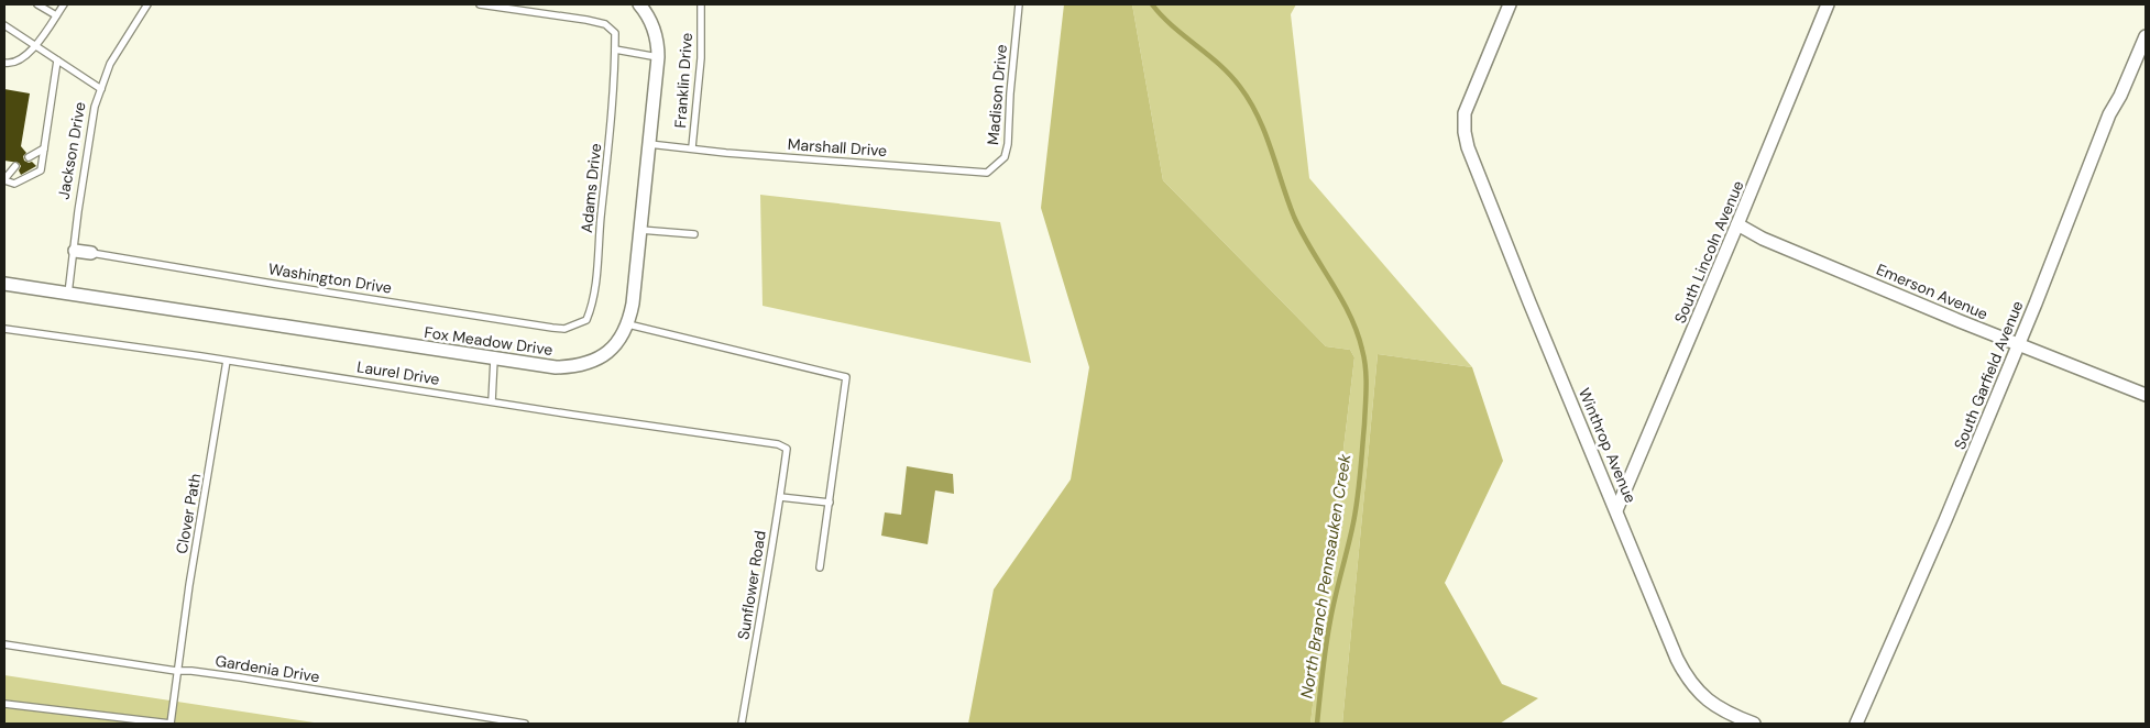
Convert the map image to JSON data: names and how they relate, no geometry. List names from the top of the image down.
{
  "streets": {
    "street": [
      "South Lincoln Avenue",
      "Emerson Avenue",
      "Fox Meadow Drive",
      "South Garfield Avenue",
      "Winthrop Avenue"
    ],
    "lane": [
      "Franklin Drive",
      "Madison Drive",
      "Marshall Drive",
      "Jackson Drive",
      "Adams Drive",
      "Washington Drive",
      "Laurel Drive",
      "Clover Path",
      "Sunflower Road",
      "Gardenia Drive"
    ]
  },
  "crossings": [
    ["Franklin Drive", "Marshall Drive"],
    ["Franklin Drive", "Fox Meadow Drive"],
    ["Madison Drive", "Marshall Drive"],
    ["Jackson Drive", "Fox Meadow Drive"],
    ["Adams Drive", "Washington Drive"],
    ["South Lincoln Avenue", "Emerson Avenue"],
    ["South Lincoln Avenue", "Winthrop Avenue"],
    ["Emerson Avenue", "South Garfield Avenue"],
    ["Laurel Drive", "Clover Path"],
    ["Laurel Drive", "Sunflower Road"],
    ["Clover Path", "Gardenia Drive"]
  ],
  "water": ["North Branch Pennsauken Creek"]
}
